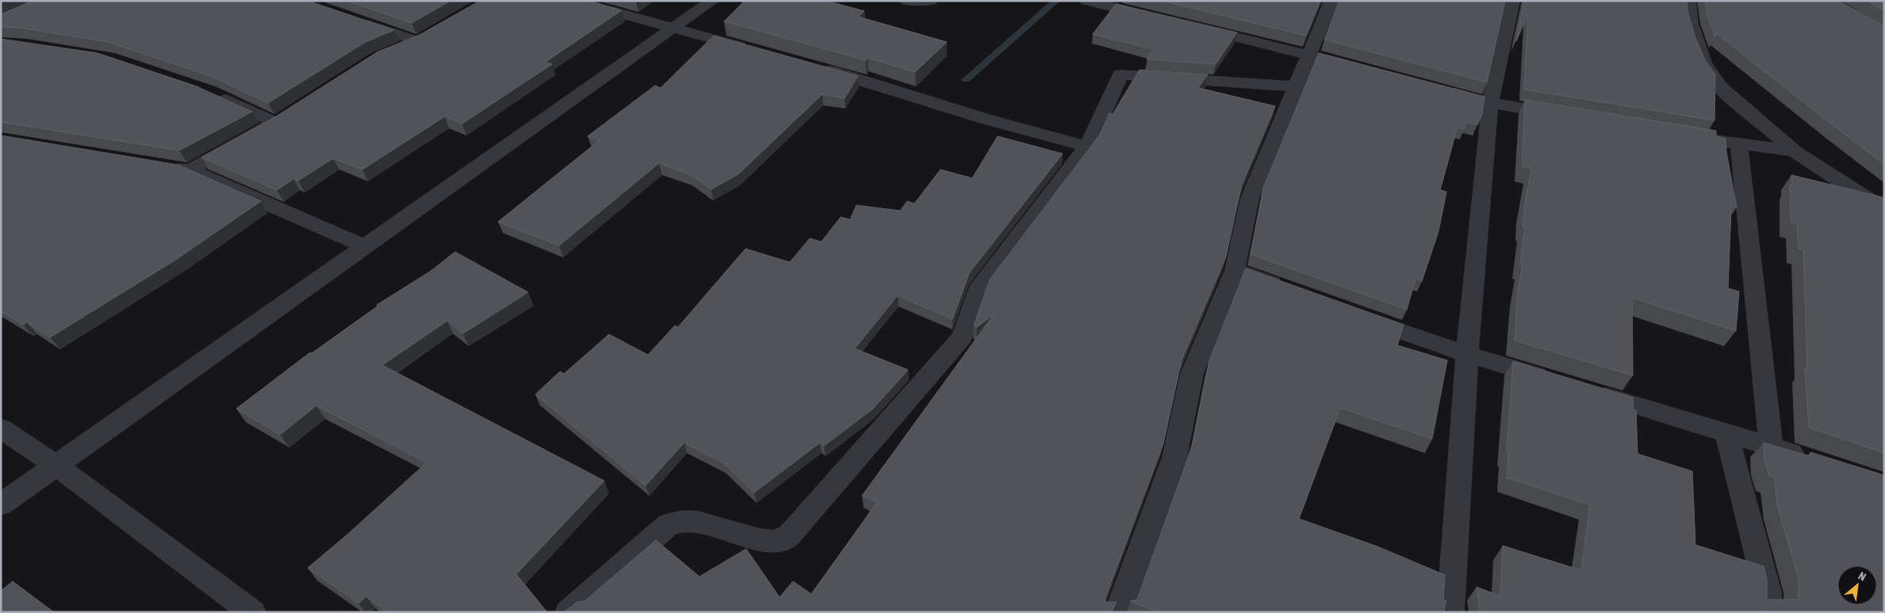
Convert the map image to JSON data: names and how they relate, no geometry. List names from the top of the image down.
{
  "north": "top right"
}
